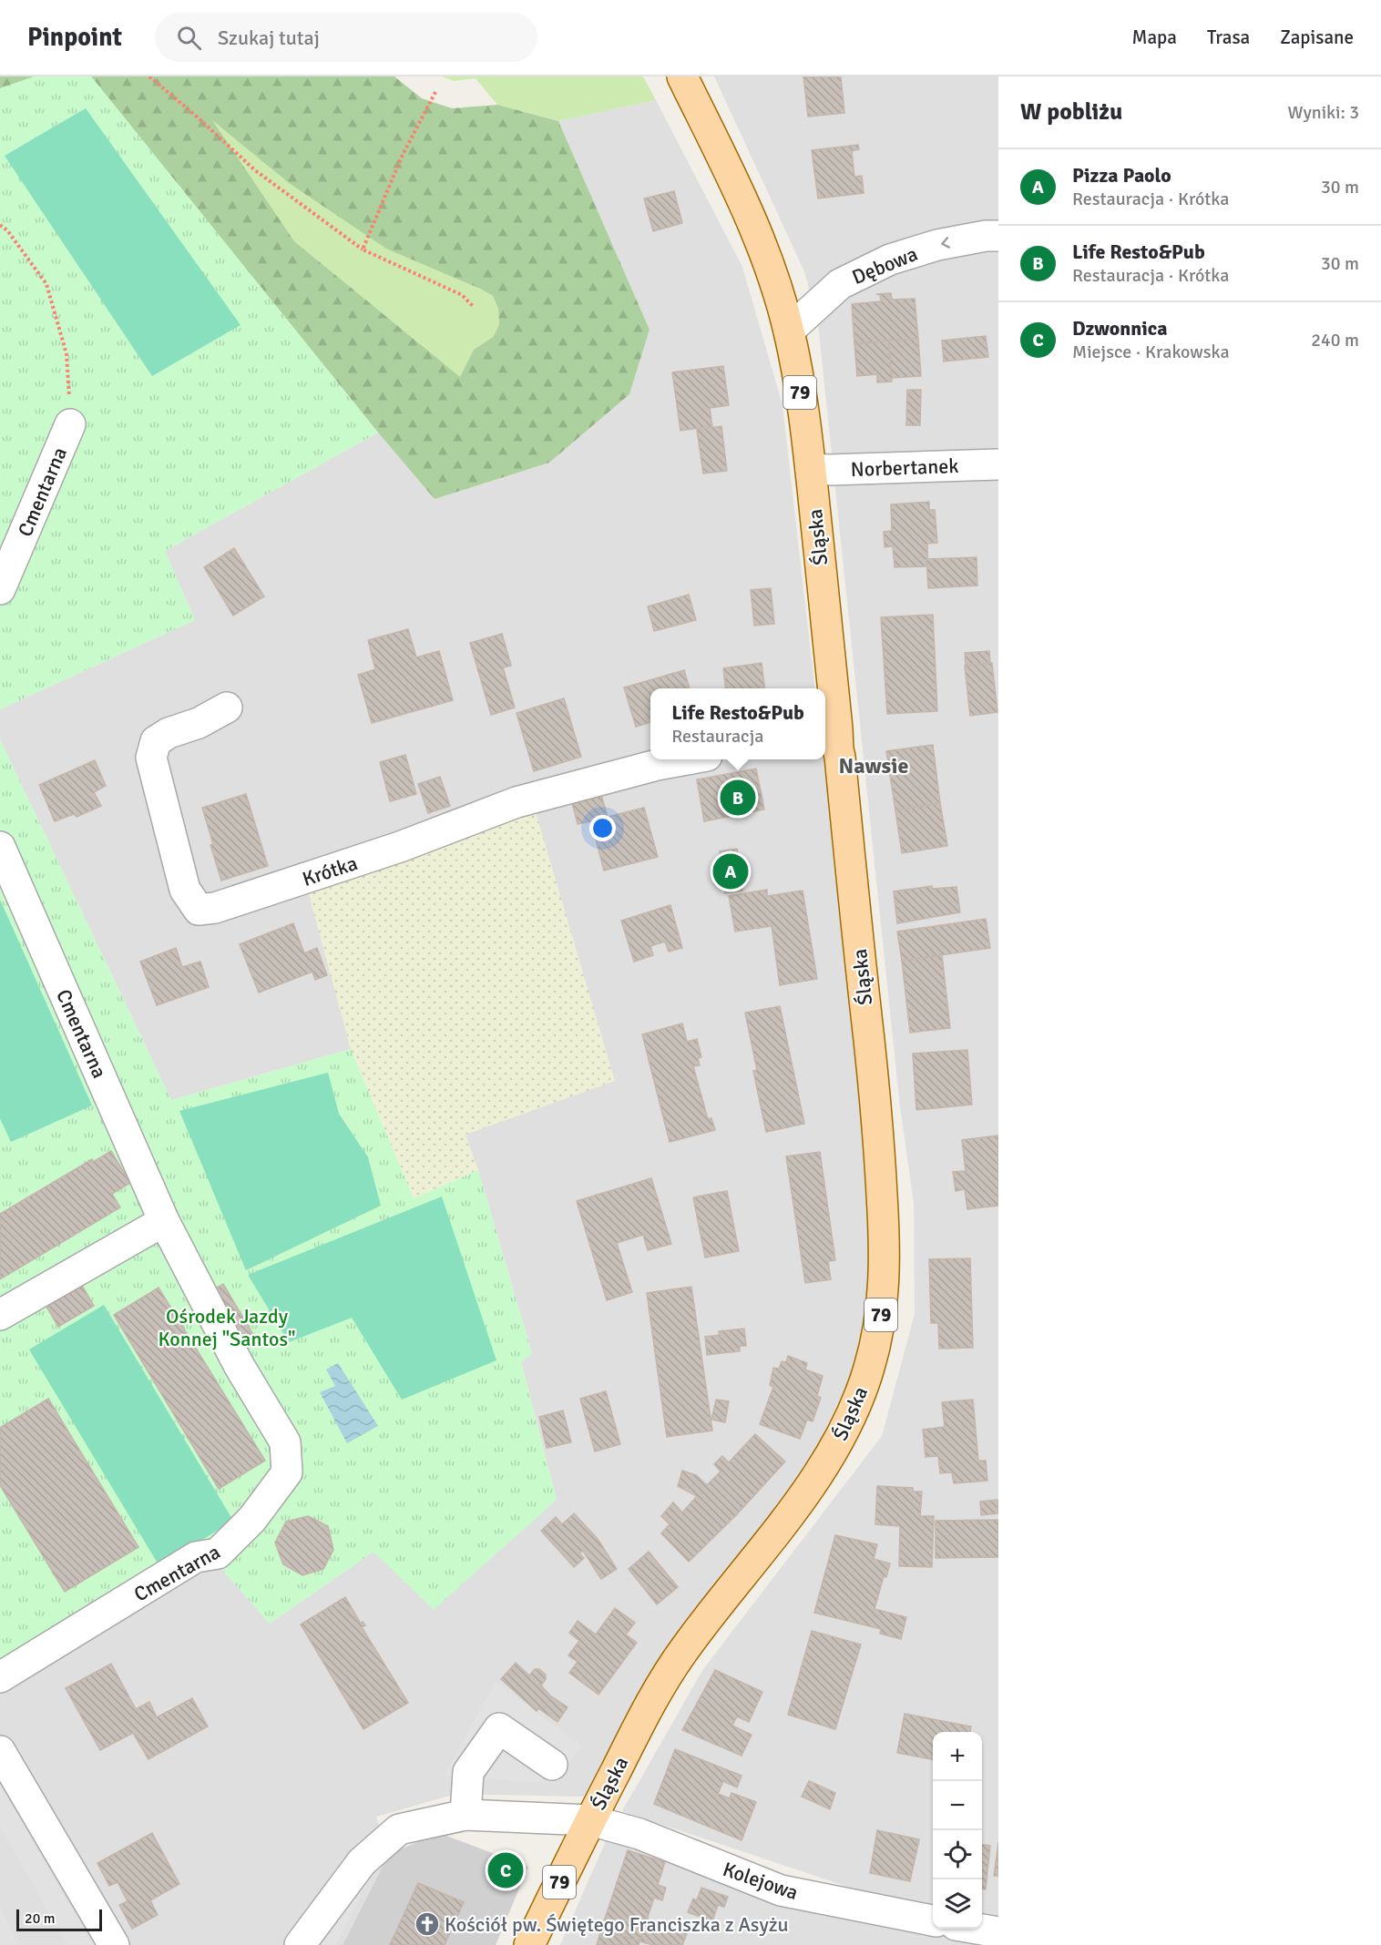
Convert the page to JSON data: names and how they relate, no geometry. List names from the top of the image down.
{
  "streets": {
    "main road": ["79", "Śląska"],
    "street": [
      "Dębowa",
      "Norbertanek",
      "Cmentarna",
      "Krótka",
      "Kolejowa"
    ]
  },
  "crossings": [
    ["Dębowa", "Śląska"],
    ["79", "Śląska"],
    ["79", "Kolejowa"],
    ["Norbertanek", "Śląska"],
    ["Śląska", "Kolejowa"]
  ],
  "one_way": ["Dębowa"],
  "districts": ["Nawsie"],
  "parks": ["Ośrodek Jazdy Konnej \"Santos\""],
  "places": {
    "church": ["Kościół pw. Świętego Franciszka z Asyżu"]
  },
  "scale_bar": "20 m",
  "page": {
    "header": "Pinpoint",
    "search": "Szukaj tutaj",
    "nav": ["Mapa", "Trasa", "Zapisane"],
    "heading": ["W pobliżu", "Wyniki: 3"],
    "list": [
      {
        "mark": "A",
        "name": "Pizza Paolo",
        "note": "Restauracja · Krótka",
        "value": "30 m"
      },
      {
        "mark": "B",
        "name": "Life Resto&Pub",
        "note": "Restauracja · Krótka",
        "value": "30 m"
      },
      {
        "mark": "C",
        "name": "Dzwonnica",
        "note": "Miejsce · Krakowska",
        "value": "240 m"
      }
    ],
    "popup": ["Life Resto&Pub", "Restauracja"],
    "pins": ["B", "A", "C"],
    "map_buttons": ["+", "−"],
    "scale": "20 m"
  }
}
